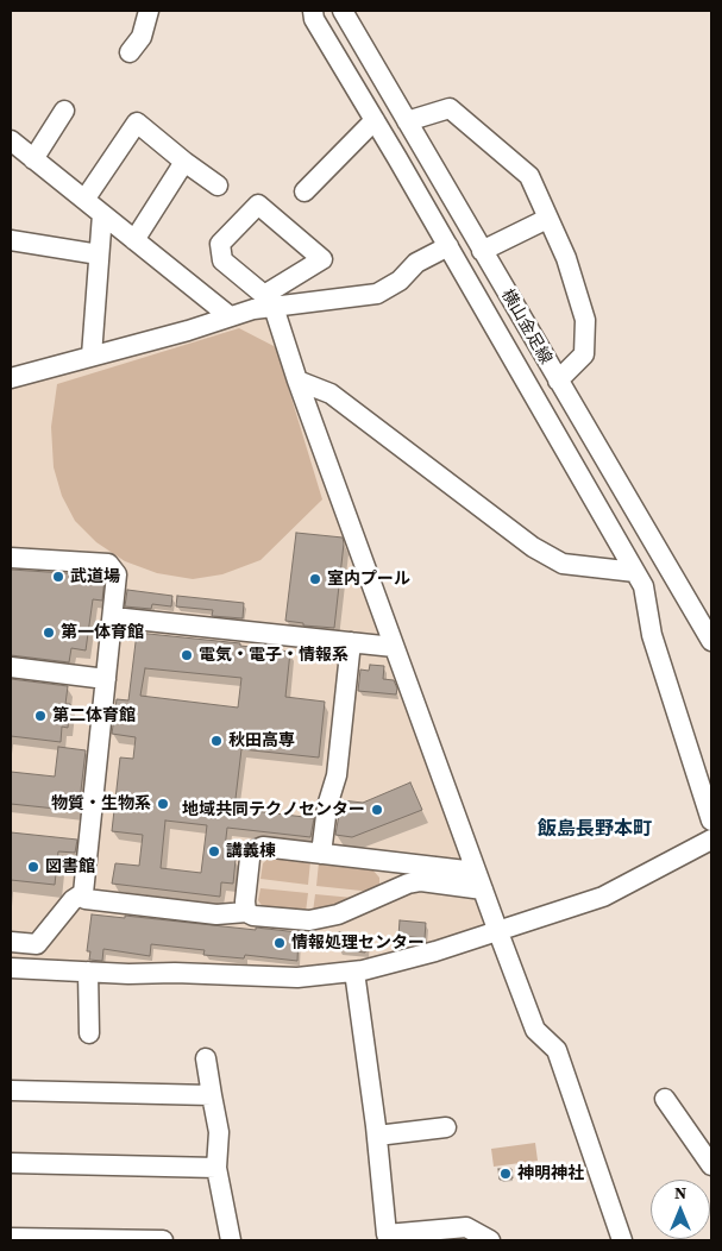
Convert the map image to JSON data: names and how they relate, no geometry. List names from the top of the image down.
{
  "streets": {
    "street": ["横山金足線"]
  },
  "districts": ["飯島長野本町"],
  "places": [
    "武道場",
    "室内プール",
    "第一体育館",
    "電気・電子・情報系",
    "第二体育館",
    "秋田高専",
    "物質・生物系",
    "地域共同テクノセンター",
    "講義棟",
    "図書館",
    "情報処理センター",
    "神明神社"
  ],
  "north": "top"
}
